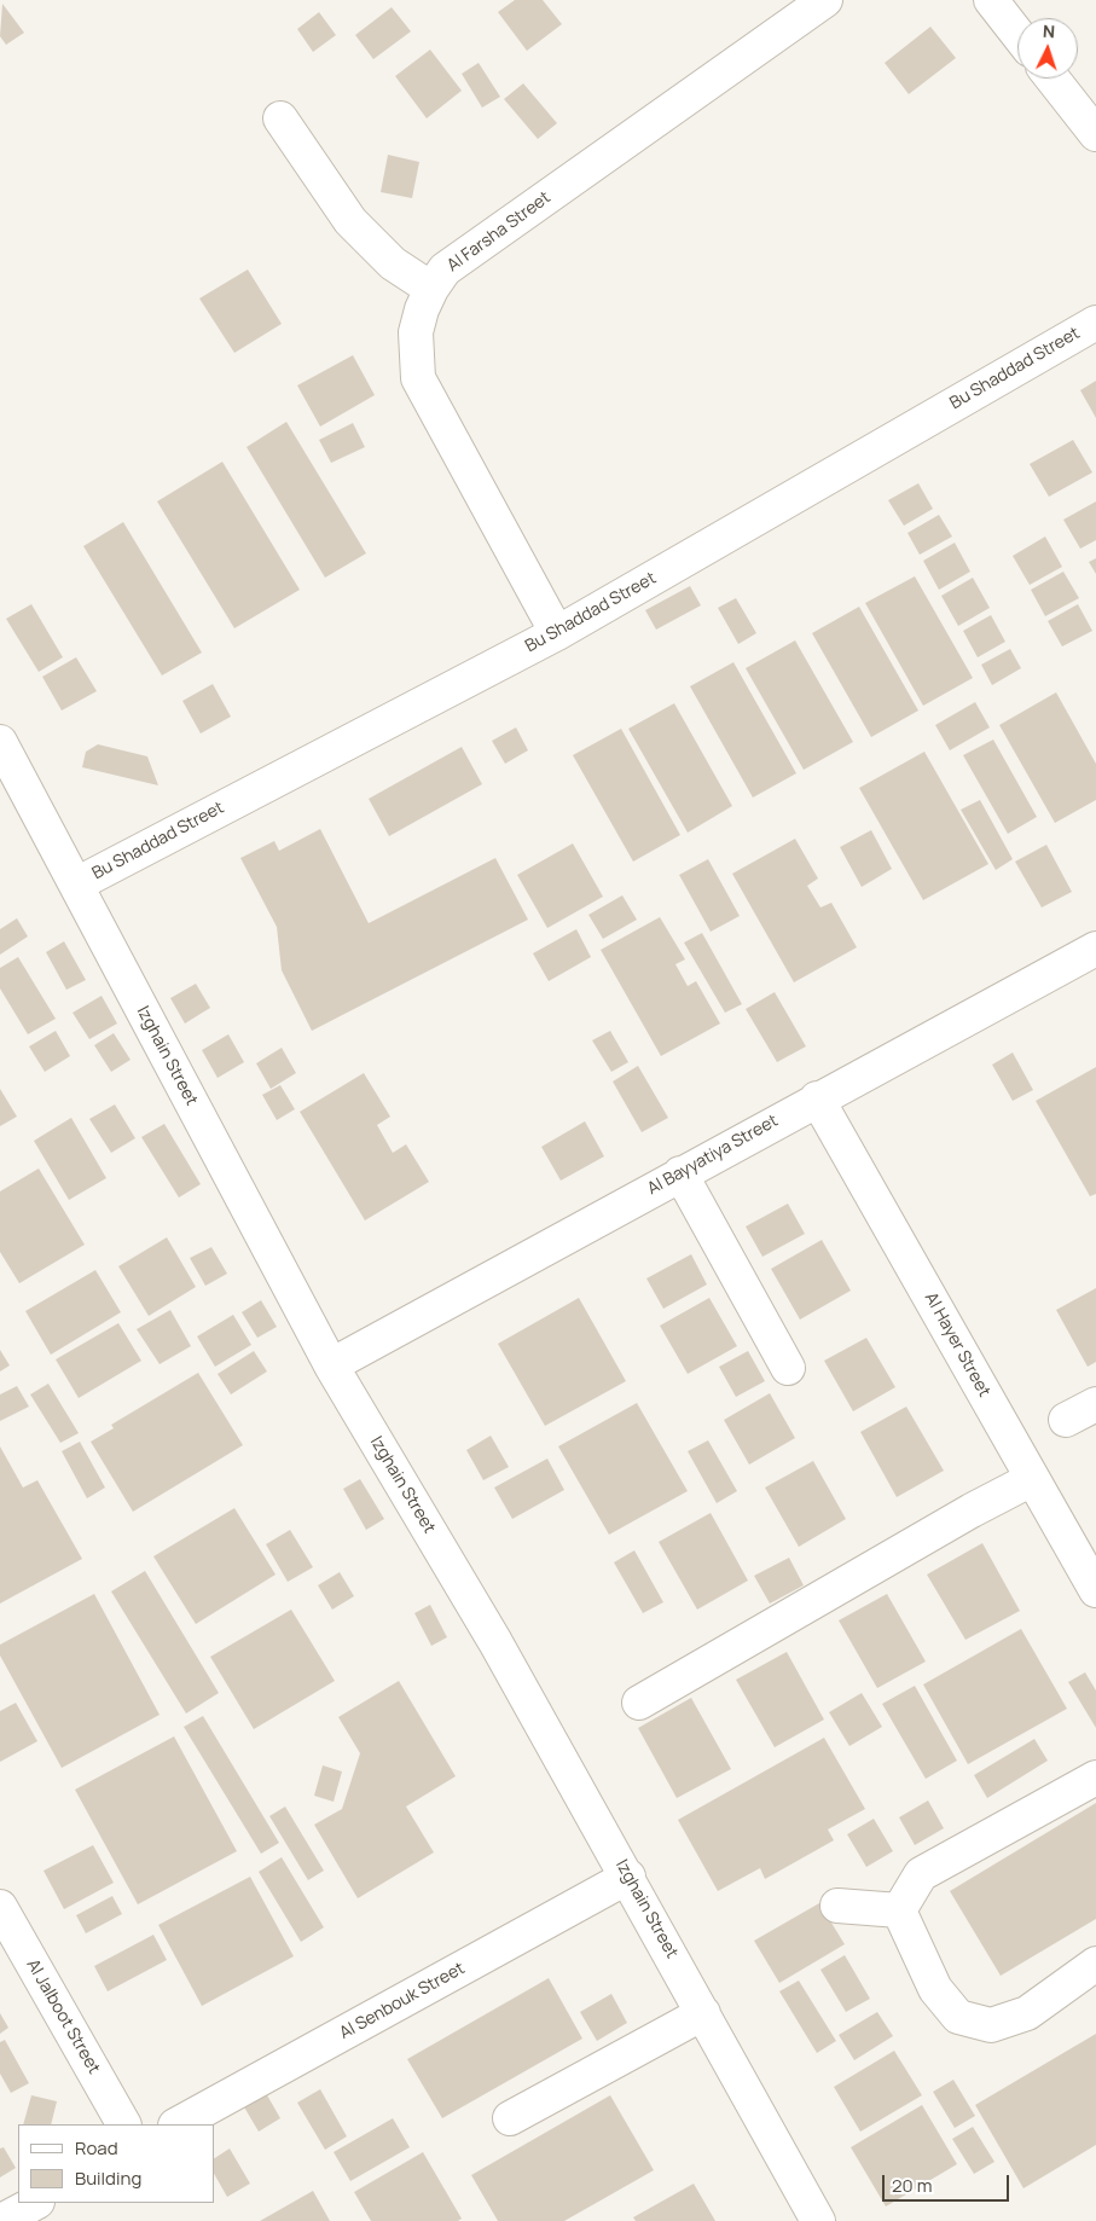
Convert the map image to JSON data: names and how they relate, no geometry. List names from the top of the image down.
{
  "streets": {
    "street": [
      "Al Farsha Street",
      "Bu Shaddad Street",
      "Izghain Street",
      "Al Bayyatiya Street",
      "Al Hayer Street",
      "Al Senbouk Street",
      "Al Jalboot Street"
    ]
  },
  "crossings": [
    ["Al Farsha Street", "Bu Shaddad Street"],
    ["Bu Shaddad Street", "Izghain Street"],
    ["Izghain Street", "Al Bayyatiya Street"],
    ["Izghain Street", "Al Senbouk Street"],
    ["Al Bayyatiya Street", "Al Hayer Street"]
  ],
  "legend": ["Road", "Building"],
  "scale_bar": "20 m",
  "north": "top"
}
